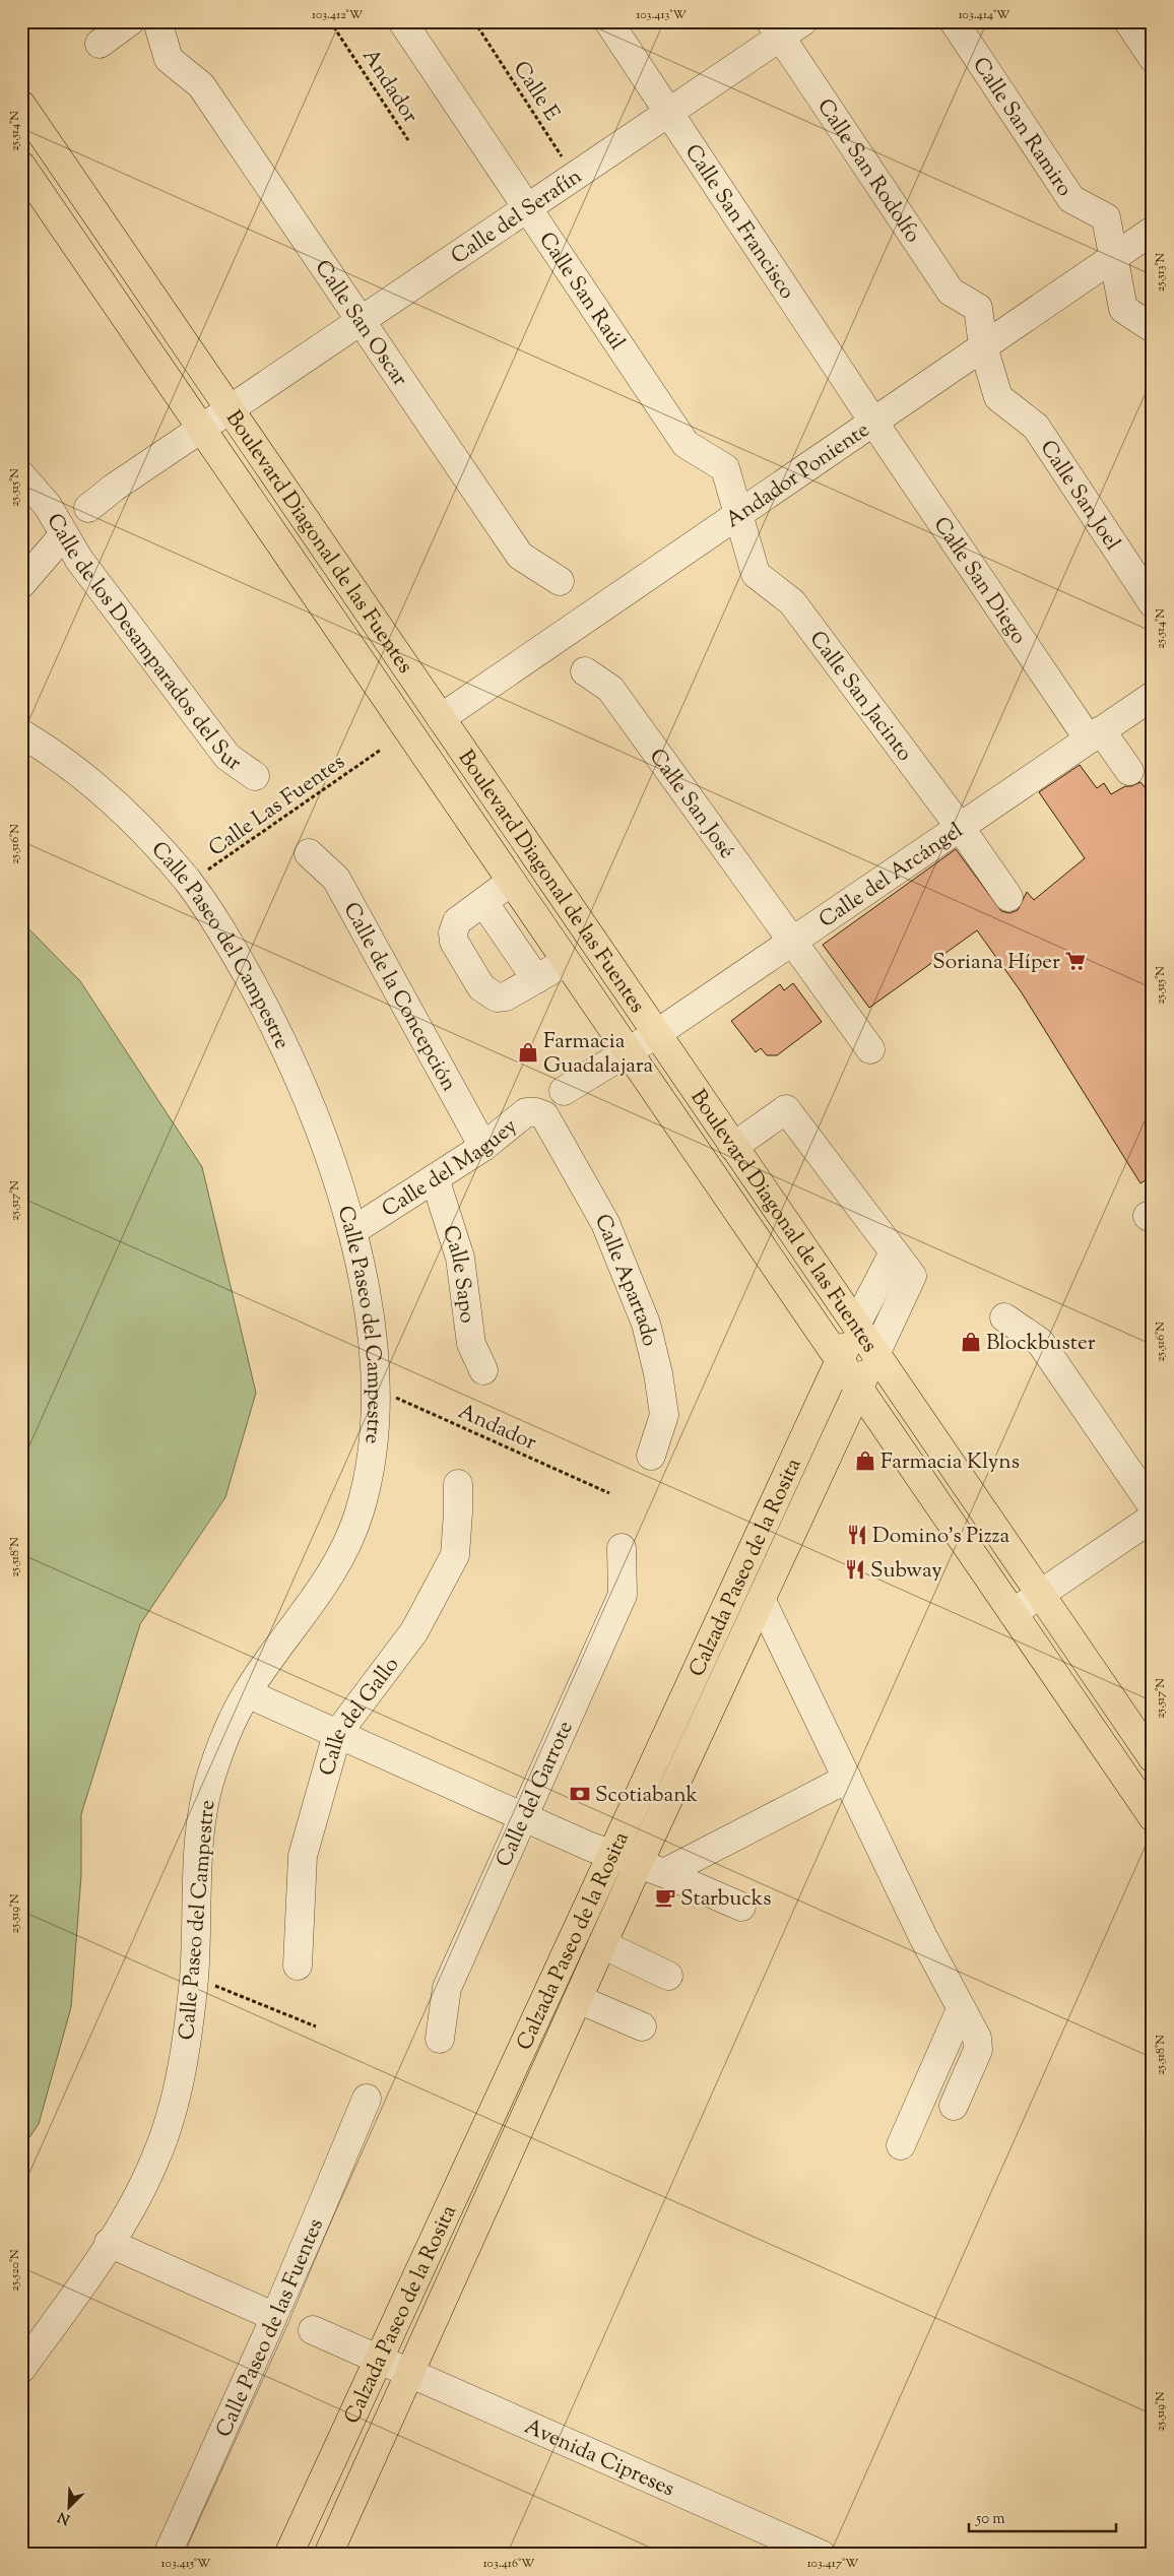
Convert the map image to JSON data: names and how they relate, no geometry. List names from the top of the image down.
{
  "streets": {
    "main road": ["Boulevard Diagonal de las Fuentes", "Calzada Paseo de la Rosita"],
    "street": [
      "Calle San Ramiro",
      "Calle San Rodolfo",
      "Calle del Serafín",
      "Calle San Francisco",
      "Calle San Raúl",
      "Calle San Oscar",
      "Andador Poniente",
      "Calle San Joel",
      "Calle San Diego",
      "Calle de los Desamparados del Sur",
      "Calle San Jacinto",
      "Calle San José",
      "Calle del Arcángel",
      "Calle Paseo del Campestre",
      "Calle de la Concepción",
      "Calle del Maguey",
      "Calle Sapo",
      "Calle Apartado",
      "Calle del Gallo",
      "Calle del Garrote",
      "Calle Paseo de las Fuentes",
      "Avenida Cipreses"
    ],
    "path": ["Andador", "Calle E", "Calle Las Fuentes"]
  },
  "crossings": [
    ["Andador", "Calle Paseo del Campestre"],
    ["Calle E", "Calle del Serafín"],
    ["Calle San Ramiro", "Andador Poniente"],
    ["Calle San Rodolfo", "Calle del Serafín"],
    ["Calle San Rodolfo", "Andador Poniente"],
    ["Calle San Rodolfo", "Calle San Joel"],
    ["Calle del Serafín", "Calle San Francisco"],
    ["Calle del Serafín", "Calle San Raúl"],
    ["Calle del Serafín", "Calle San Oscar"],
    ["Calle del Serafín", "Boulevard Diagonal de las Fuentes"],
    ["Calle San Francisco", "Andador Poniente"],
    ["Calle San Francisco", "Calle San Diego"],
    ["Calle San Raúl", "Andador Poniente"],
    ["Calle San Raúl", "Calle San Jacinto"],
    ["Andador Poniente", "Calle San Joel"],
    ["Andador Poniente", "Boulevard Diagonal de las Fuentes"],
    ["Andador Poniente", "Calle San Diego"],
    ["Andador Poniente", "Calle San Jacinto"],
    ["Boulevard Diagonal de las Fuentes", "Calle del Arcángel"],
    ["Boulevard Diagonal de las Fuentes", "Calzada Paseo de la Rosita"],
    ["Calle San Diego", "Calle del Arcángel"],
    ["Calle San Jacinto", "Calle del Arcángel"],
    ["Calle San José", "Calle del Arcángel"],
    ["Calle Las Fuentes", "Calle Paseo del Campestre"],
    ["Calle Paseo del Campestre", "Calle del Maguey"],
    ["Calle de la Concepción", "Calle del Maguey"],
    ["Calle del Maguey", "Calle Sapo"],
    ["Calle del Maguey", "Calle Apartado"],
    ["Calzada Paseo de la Rosita", "Avenida Cipreses"]
  ],
  "places": {
    "supermarket": ["Soriana Híper"],
    "shop": ["Farmacia Guadalajara", "Blockbuster", "Farmacia Klyns"],
    "restaurant": ["Domino's Pizza", "Subway"],
    "bank": ["Scotiabank"],
    "cafe": ["Starbucks"]
  },
  "scale_bar": "50 m",
  "north": "bottom left",
  "coordinates": [
    "103.412°W",
    "103.413°W",
    "103.414°W",
    "25.514°N",
    "25.513°N",
    "25.515°N",
    "25.516°N",
    "25.517°N",
    "25.518°N",
    "25.519°N",
    "25.520°N",
    "103.415°W",
    "103.416°W",
    "103.417°W"
  ]
}
